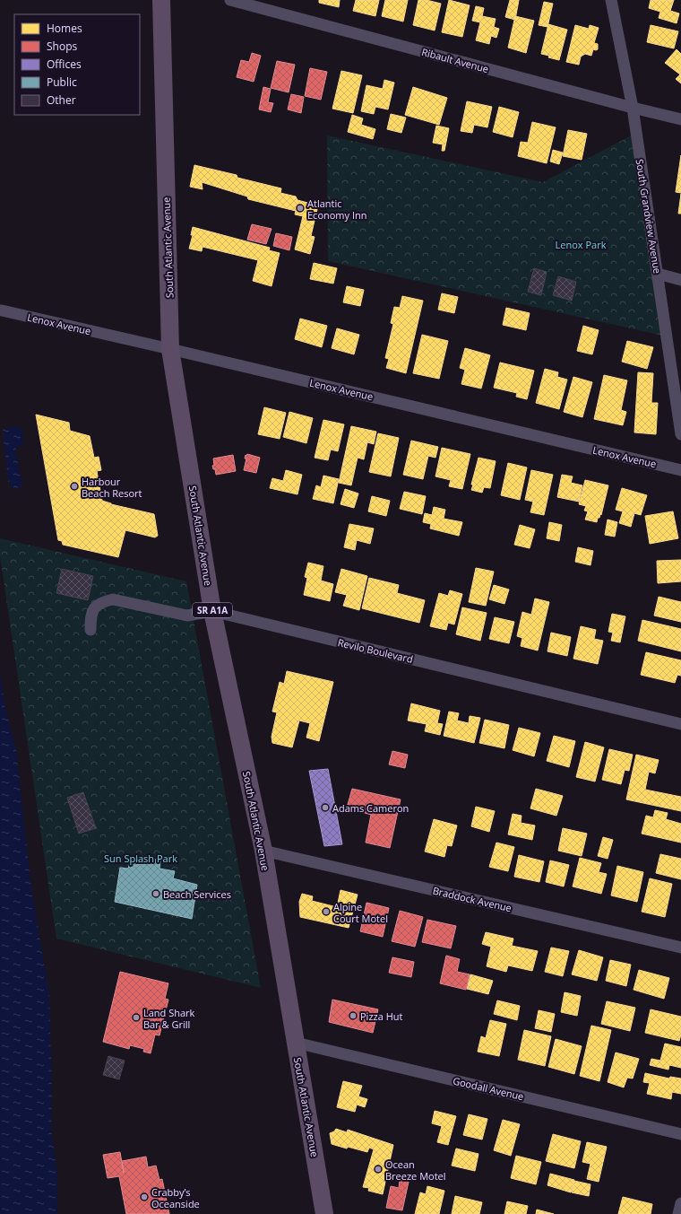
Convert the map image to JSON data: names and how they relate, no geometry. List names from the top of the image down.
{
  "streets": {
    "main road": ["South Atlantic Avenue", "SR A1A"],
    "street": [
      "Ribault Avenue",
      "South Grandview Avenue",
      "Lenox Avenue",
      "Revilo Boulevard",
      "Braddock Avenue",
      "Goodall Avenue"
    ]
  },
  "crossings": [
    ["Ribault Avenue", "South Grandview Avenue"],
    ["South Atlantic Avenue", "Lenox Avenue"],
    ["South Atlantic Avenue", "Revilo Boulevard"],
    ["South Atlantic Avenue", "Braddock Avenue"],
    ["South Atlantic Avenue", "Goodall Avenue"]
  ],
  "parks": ["Lenox Park", "Sun Splash Park"],
  "places": [
    "Atlantic Economy Inn",
    "Harbour Beach Resort",
    "Adams Cameron",
    "Beach Services",
    "Alpine Court Motel",
    "Pizza Hut",
    "Land Shark Bar & Grill",
    "Ocean Breeze Motel",
    "Crabby’s Oceanside"
  ],
  "legend": [
    "Homes",
    "Shops",
    "Offices",
    "Public",
    "Other"
  ]
}
